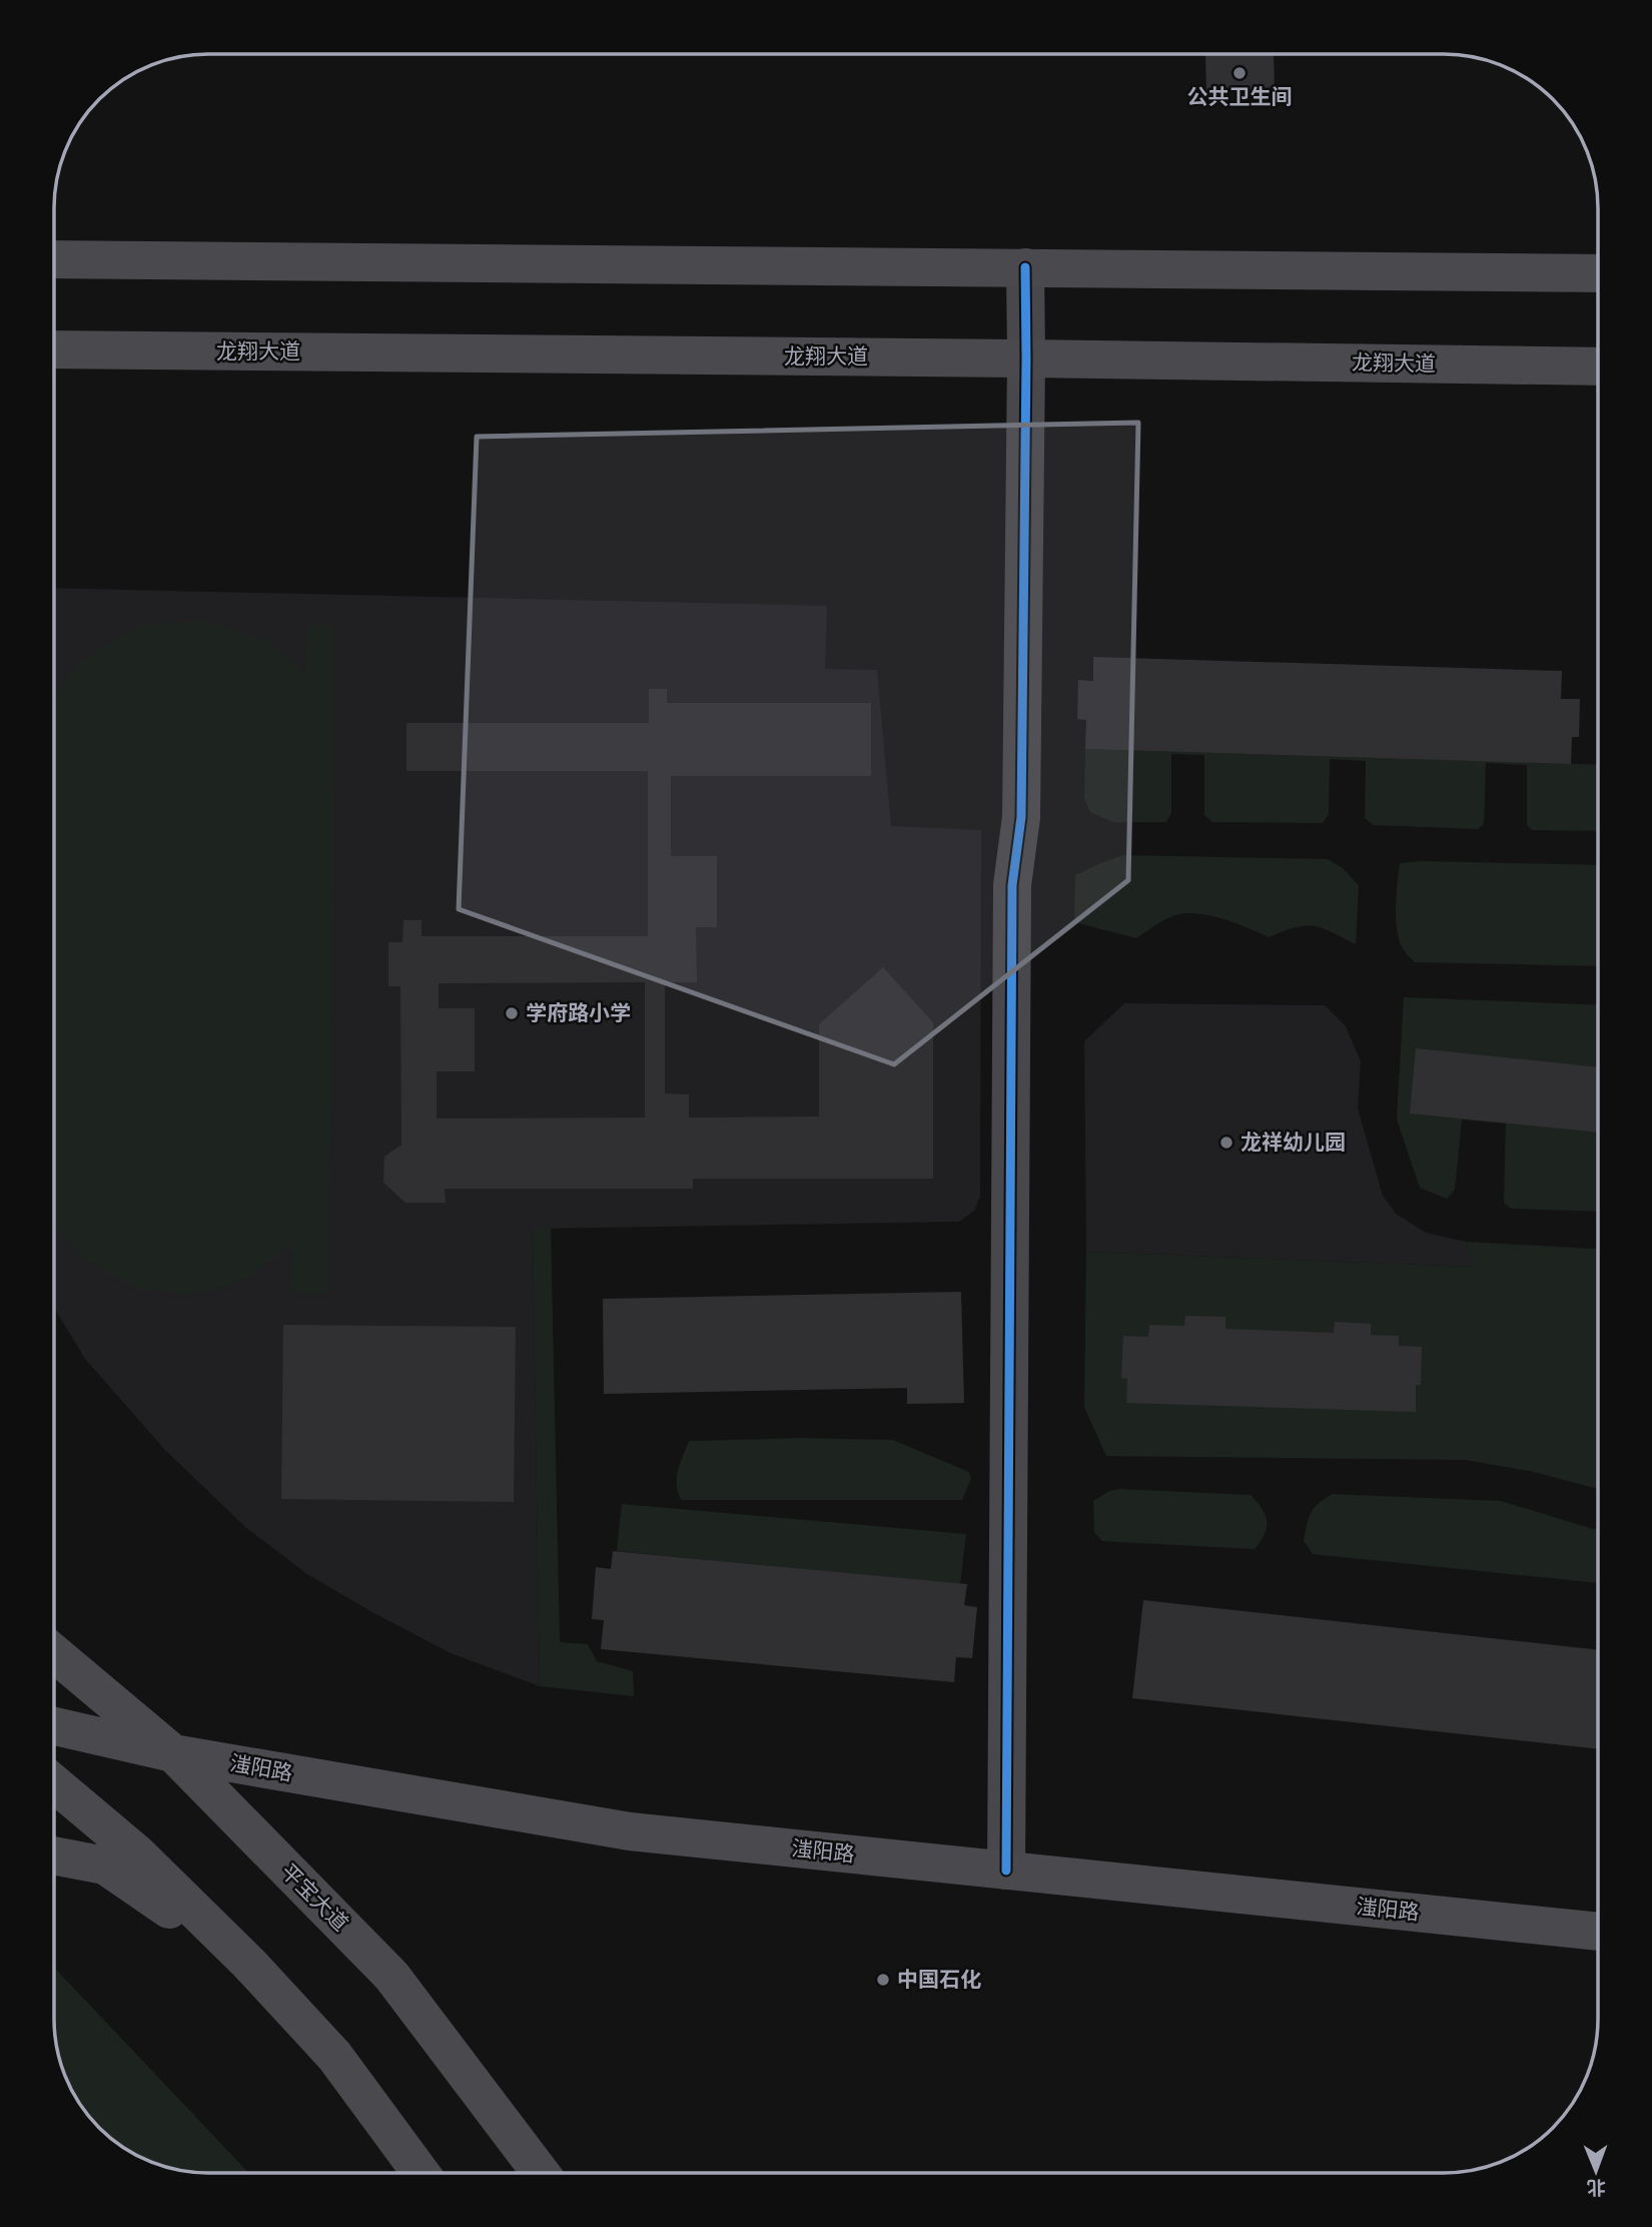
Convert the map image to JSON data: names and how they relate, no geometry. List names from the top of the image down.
{
  "streets": {
    "main road": ["龙翔大道", "滍阳路", "平宝大道"]
  },
  "crossings": [
    ["滍阳路", "平宝大道"]
  ],
  "places": [
    "公共卫生间",
    "学府路小学",
    "龙祥幼儿园",
    "中国石化"
  ],
  "north": "bottom"
}
